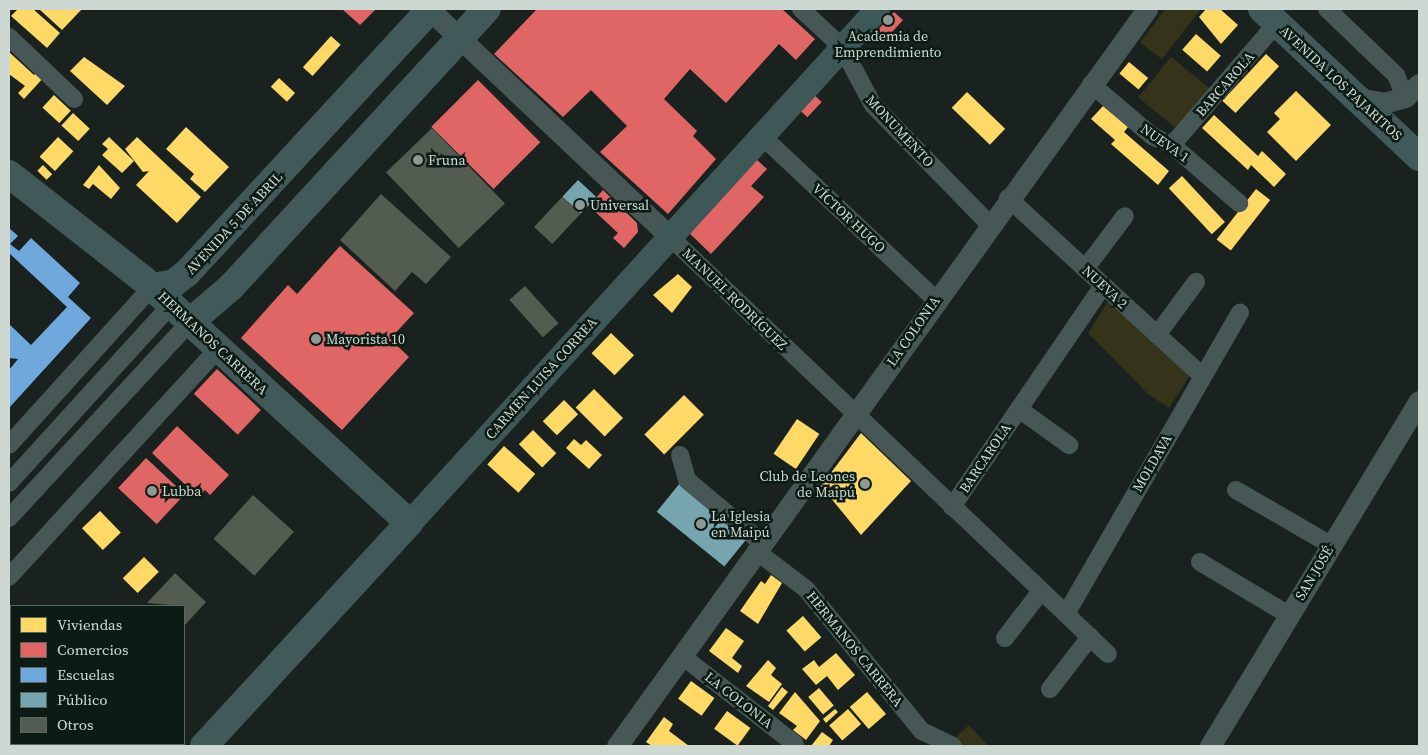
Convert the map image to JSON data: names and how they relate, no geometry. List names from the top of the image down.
{
  "streets": {
    "main road": [
      "AVENIDA LOS PAJARITOS",
      "AVENIDA 5 DE ABRIL",
      "HERMANOS CARRERA",
      "CARMEN LUISA CORREA"
    ],
    "street": [
      "BARCAROLA",
      "MONUMENTO",
      "NUEVA 1",
      "VÍCTOR HUGO",
      "NUEVA 2",
      "MANUEL RODRÍGUEZ",
      "LA COLONIA",
      "MOLDAVA",
      "SAN JOSÉ"
    ]
  },
  "crossings": [
    ["AVENIDA LOS PAJARITOS", "BARCAROLA"],
    ["BARCAROLA", "NUEVA 1"],
    ["BARCAROLA", "NUEVA 2"],
    ["BARCAROLA", "MANUEL RODRÍGUEZ"],
    ["MONUMENTO", "LA COLONIA"],
    ["MONUMENTO", "CARMEN LUISA CORREA"],
    ["NUEVA 1", "LA COLONIA"],
    ["VÍCTOR HUGO", "LA COLONIA"],
    ["VÍCTOR HUGO", "CARMEN LUISA CORREA"],
    ["AVENIDA 5 DE ABRIL", "MANUEL RODRÍGUEZ"],
    ["AVENIDA 5 DE ABRIL", "HERMANOS CARRERA"],
    ["NUEVA 2", "LA COLONIA"],
    ["NUEVA 2", "MOLDAVA"],
    ["MANUEL RODRÍGUEZ", "LA COLONIA"],
    ["MANUEL RODRÍGUEZ", "CARMEN LUISA CORREA"],
    ["MANUEL RODRÍGUEZ", "MOLDAVA"],
    ["LA COLONIA", "HERMANOS CARRERA"],
    ["HERMANOS CARRERA", "CARMEN LUISA CORREA"]
  ],
  "places": [
    "Academia de Emprendimiento",
    "Fruna",
    "Universal",
    "Mayorista 10",
    "Club de Leones de Maipú",
    "Lubba",
    "La Iglesia en Maipú"
  ],
  "legend": [
    "Viviendas",
    "Comercios",
    "Escuelas",
    "Público",
    "Otros"
  ]
}
